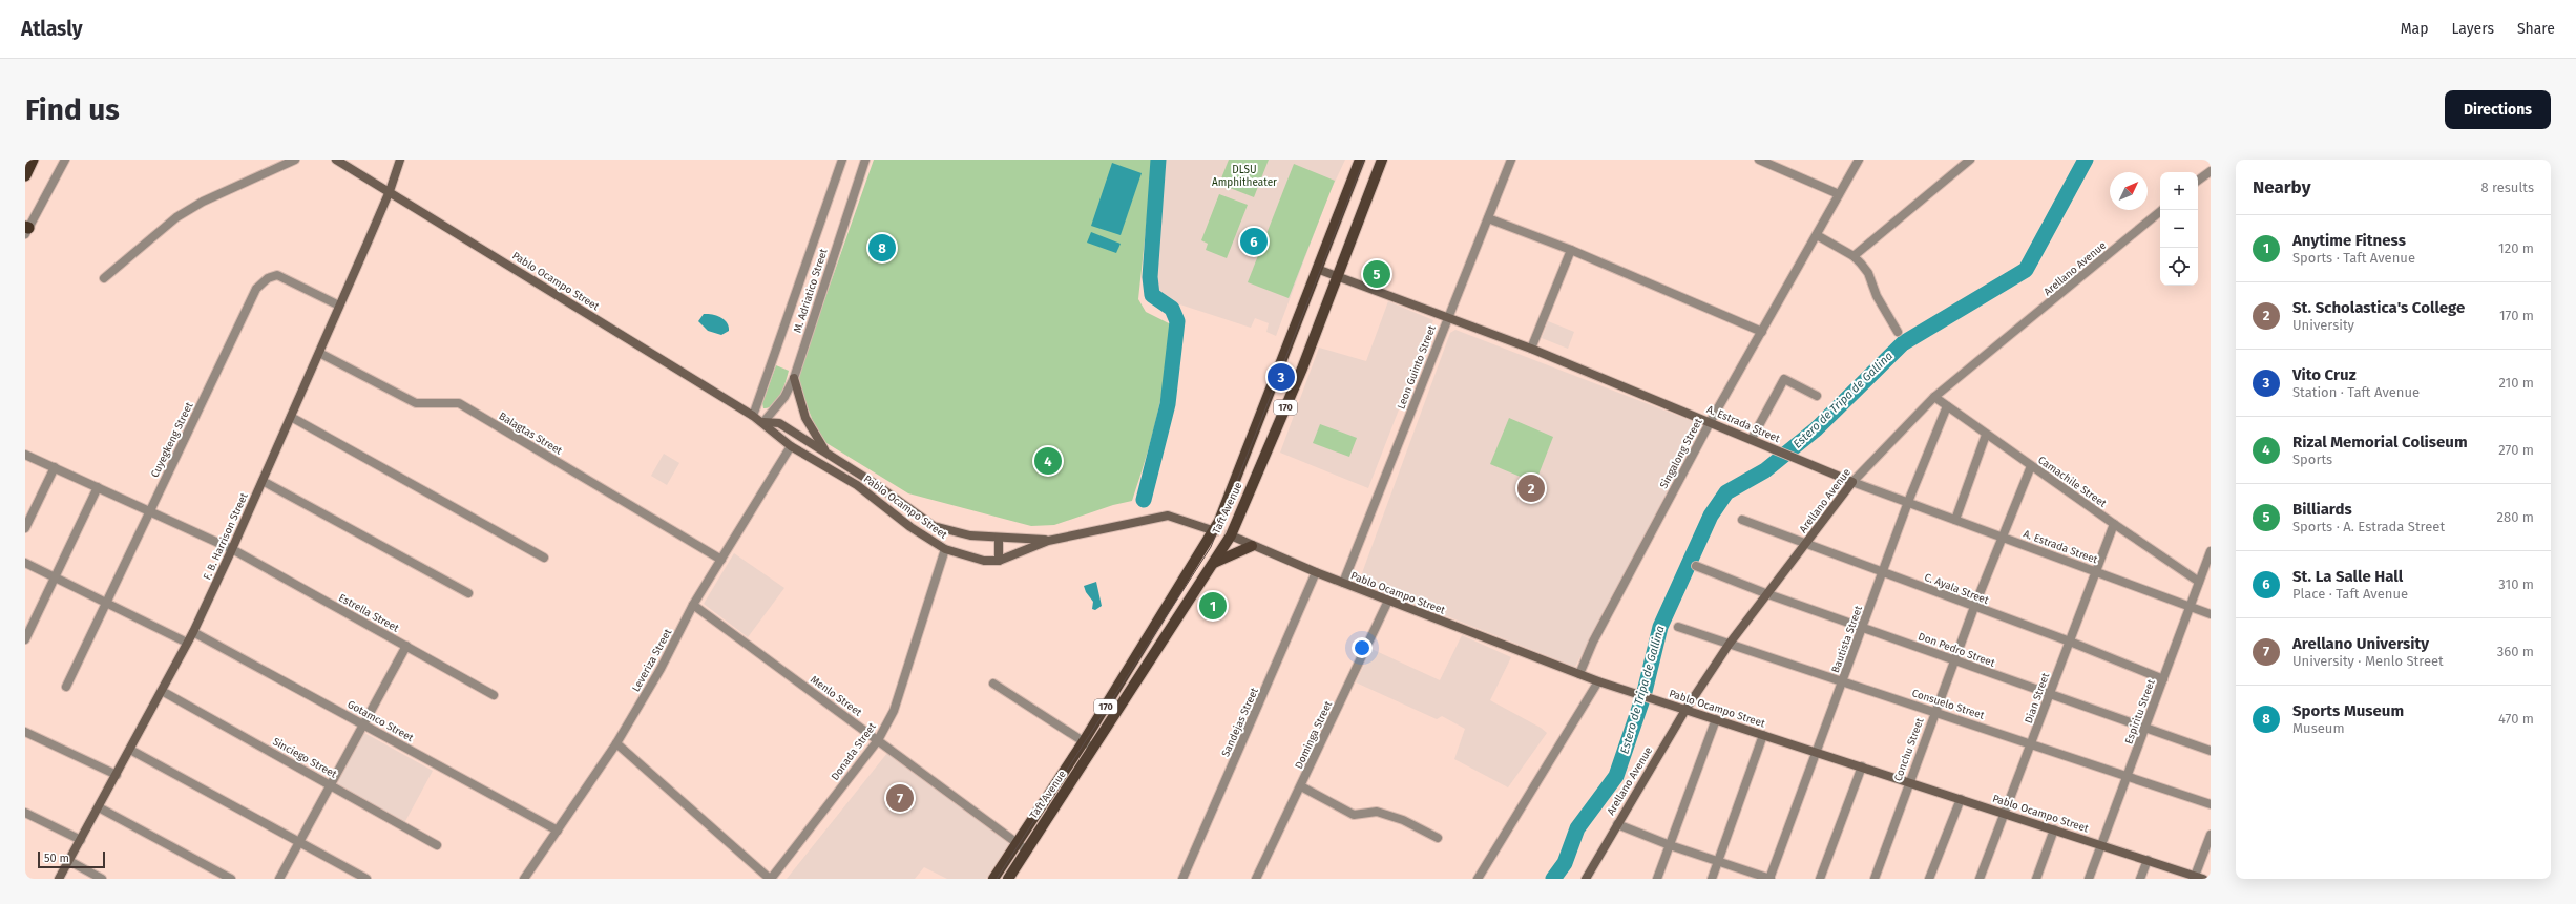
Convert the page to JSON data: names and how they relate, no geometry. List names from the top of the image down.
{
  "streets": {
    "main road": [
      "Arellano Avenue",
      "Pablo Ocampo Street",
      "170",
      "A. Estrada Street",
      "Taft Avenue",
      "F. B. Harrison Street"
    ],
    "street": [
      "M. Adriatico Street",
      "Leon Guinto Street",
      "Balagtas Street",
      "Cuyegkeng Street",
      "Singalong Street",
      "Camachile Street",
      "C. Ayala Street",
      "Estrella Street",
      "Bautista Street",
      "Don Pedro Street",
      "Leveriza Street",
      "Menlo Street",
      "Dian Street",
      "Consuelo Street",
      "Espiritu Street",
      "Gotamco Street",
      "Sandejas Street",
      "Dominga Street",
      "Conchu Street",
      "Donada Street",
      "Sinciego Street"
    ]
  },
  "crossings": [
    ["Arellano Avenue", "Pablo Ocampo Street"],
    ["Arellano Avenue", "A. Estrada Street"],
    ["Arellano Avenue", "Camachile Street"],
    ["Arellano Avenue", "C. Ayala Street"],
    ["Arellano Avenue", "Don Pedro Street"],
    ["Arellano Avenue", "Consuelo Street"],
    ["Pablo Ocampo Street", "M. Adriatico Street"],
    ["Pablo Ocampo Street", "Leon Guinto Street"],
    ["Pablo Ocampo Street", "Singalong Street"],
    ["Pablo Ocampo Street", "Taft Avenue"],
    ["Pablo Ocampo Street", "F. B. Harrison Street"],
    ["Pablo Ocampo Street", "Bautista Street"],
    ["Pablo Ocampo Street", "Leveriza Street"],
    ["Pablo Ocampo Street", "Dian Street"],
    ["Pablo Ocampo Street", "Espiritu Street"],
    ["Pablo Ocampo Street", "Sandejas Street"],
    ["Pablo Ocampo Street", "Dominga Street"],
    ["Pablo Ocampo Street", "Conchu Street"],
    ["Pablo Ocampo Street", "Donada Street"],
    ["Leon Guinto Street", "A. Estrada Street"],
    ["A. Estrada Street", "Singalong Street"],
    ["A. Estrada Street", "Taft Avenue"],
    ["A. Estrada Street", "Bautista Street"],
    ["A. Estrada Street", "Dian Street"],
    ["A. Estrada Street", "Espiritu Street"],
    ["A. Estrada Street", "Conchu Street"],
    ["Balagtas Street", "F. B. Harrison Street"],
    ["Balagtas Street", "Leveriza Street"],
    ["Cuyegkeng Street", "F. B. Harrison Street"],
    ["Cuyegkeng Street", "Estrella Street"],
    ["Camachile Street", "Bautista Street"],
    ["Camachile Street", "Dian Street"],
    ["Camachile Street", "Espiritu Street"],
    ["Camachile Street", "Conchu Street"],
    ["Taft Avenue", "Menlo Street"],
    ["F. B. Harrison Street", "Estrella Street"],
    ["F. B. Harrison Street", "Gotamco Street"],
    ["F. B. Harrison Street", "Sinciego Street"],
    ["C. Ayala Street", "Bautista Street"],
    ["C. Ayala Street", "Dian Street"],
    ["C. Ayala Street", "Espiritu Street"],
    ["C. Ayala Street", "Conchu Street"],
    ["Bautista Street", "Don Pedro Street"],
    ["Bautista Street", "Consuelo Street"],
    ["Don Pedro Street", "Dian Street"],
    ["Don Pedro Street", "Espiritu Street"],
    ["Don Pedro Street", "Conchu Street"],
    ["Leveriza Street", "Menlo Street"],
    ["Leveriza Street", "Gotamco Street"],
    ["Menlo Street", "Donada Street"],
    ["Dian Street", "Consuelo Street"],
    ["Consuelo Street", "Espiritu Street"],
    ["Consuelo Street", "Conchu Street"]
  ],
  "water": ["Estero de Tripa de Gallina"],
  "parks": ["DLSU Amphitheater"],
  "scale_bar": "50 m",
  "north": "top right",
  "page": {
    "header": "Atlasly",
    "nav": ["Map", "Layers", "Share"],
    "buttons": "Directions",
    "title": "Find us",
    "heading": ["Nearby", "8 results"],
    "map_buttons": ["+", "−"],
    "list": [
      {
        "mark": "1",
        "name": "Anytime Fitness",
        "note": "Sports · Taft Avenue",
        "value": "120 m"
      },
      {
        "mark": "2",
        "name": "St. Scholastica's College",
        "note": "University",
        "value": "170 m"
      },
      {
        "mark": "3",
        "name": "Vito Cruz",
        "note": "Station · Taft Avenue",
        "value": "210 m"
      },
      {
        "mark": "4",
        "name": "Rizal Memorial Coliseum",
        "note": "Sports",
        "value": "270 m"
      },
      {
        "mark": "5",
        "name": "Billiards",
        "note": "Sports · A. Estrada Street",
        "value": "280 m"
      },
      {
        "mark": "6",
        "name": "St. La Salle Hall",
        "note": "Place · Taft Avenue",
        "value": "310 m"
      },
      {
        "mark": "7",
        "name": "Arellano University",
        "note": "University · Menlo Street",
        "value": "360 m"
      },
      {
        "mark": "8",
        "name": "Sports Museum",
        "note": "Museum",
        "value": "470 m"
      }
    ],
    "pins": [
      "6",
      "8",
      "5",
      "3",
      "4",
      "2",
      "1",
      "7"
    ],
    "scale": "50 m"
  }
}
